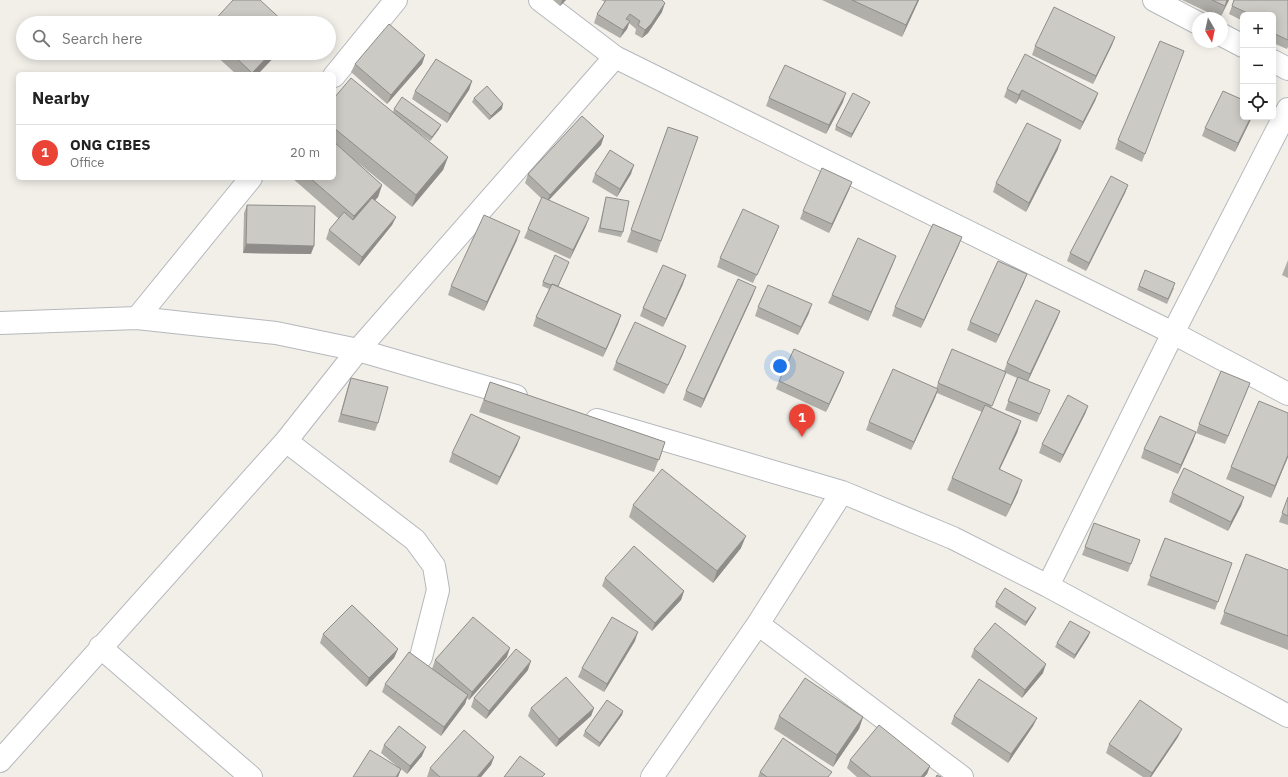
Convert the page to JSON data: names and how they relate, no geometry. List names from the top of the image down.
{
  "north": "bottom",
  "page": {
    "map_buttons": ["+", "−"],
    "search": "Search here",
    "heading": "Nearby",
    "list": [
      {
        "mark": "1",
        "name": "ONG CIBES",
        "note": "Office",
        "value": "20 m"
      }
    ],
    "pins": "1"
  }
}
